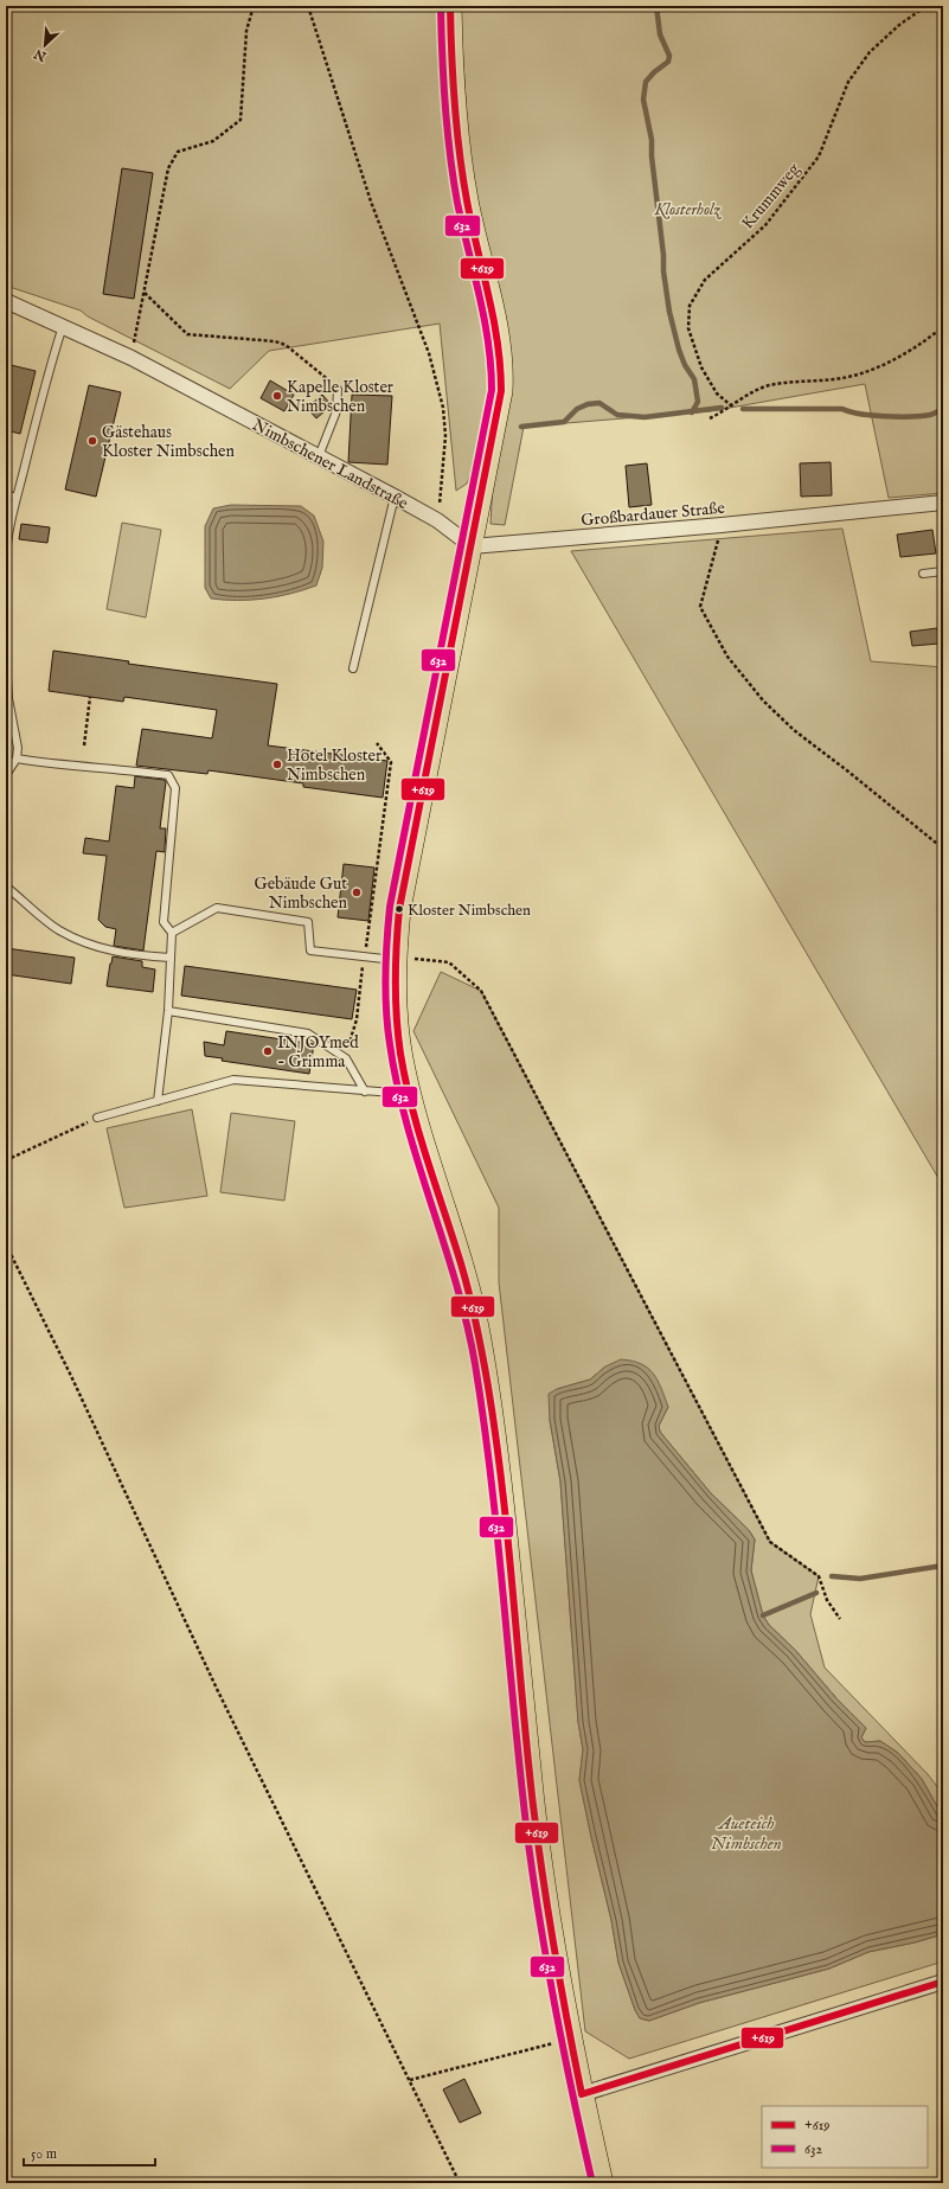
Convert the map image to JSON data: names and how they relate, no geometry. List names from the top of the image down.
{
  "streets": {
    "street": ["Nimbschener Landstraße", "Großbardauer Straße"],
    "path": ["Krummweg"]
  },
  "crossings": [
    ["Nimbschener Landstraße", "Großbardauer Straße"]
  ],
  "water": ["Aueteich Nimbschen"],
  "parks": ["Klosterholz"],
  "places": [
    "Kapelle Kloster Nimbschen",
    "Gästehaus Kloster Nimbschen",
    "Hotel Kloster Nimbschen",
    "Gebäude Gut Nimbschen",
    "Kloster Nimbschen",
    "INJOYmed - Grimma"
  ],
  "lines": ["transit line +619", "transit line 632"],
  "legend": ["+619", "632"],
  "scale_bar": "50 m",
  "north": "bottom left"
}
